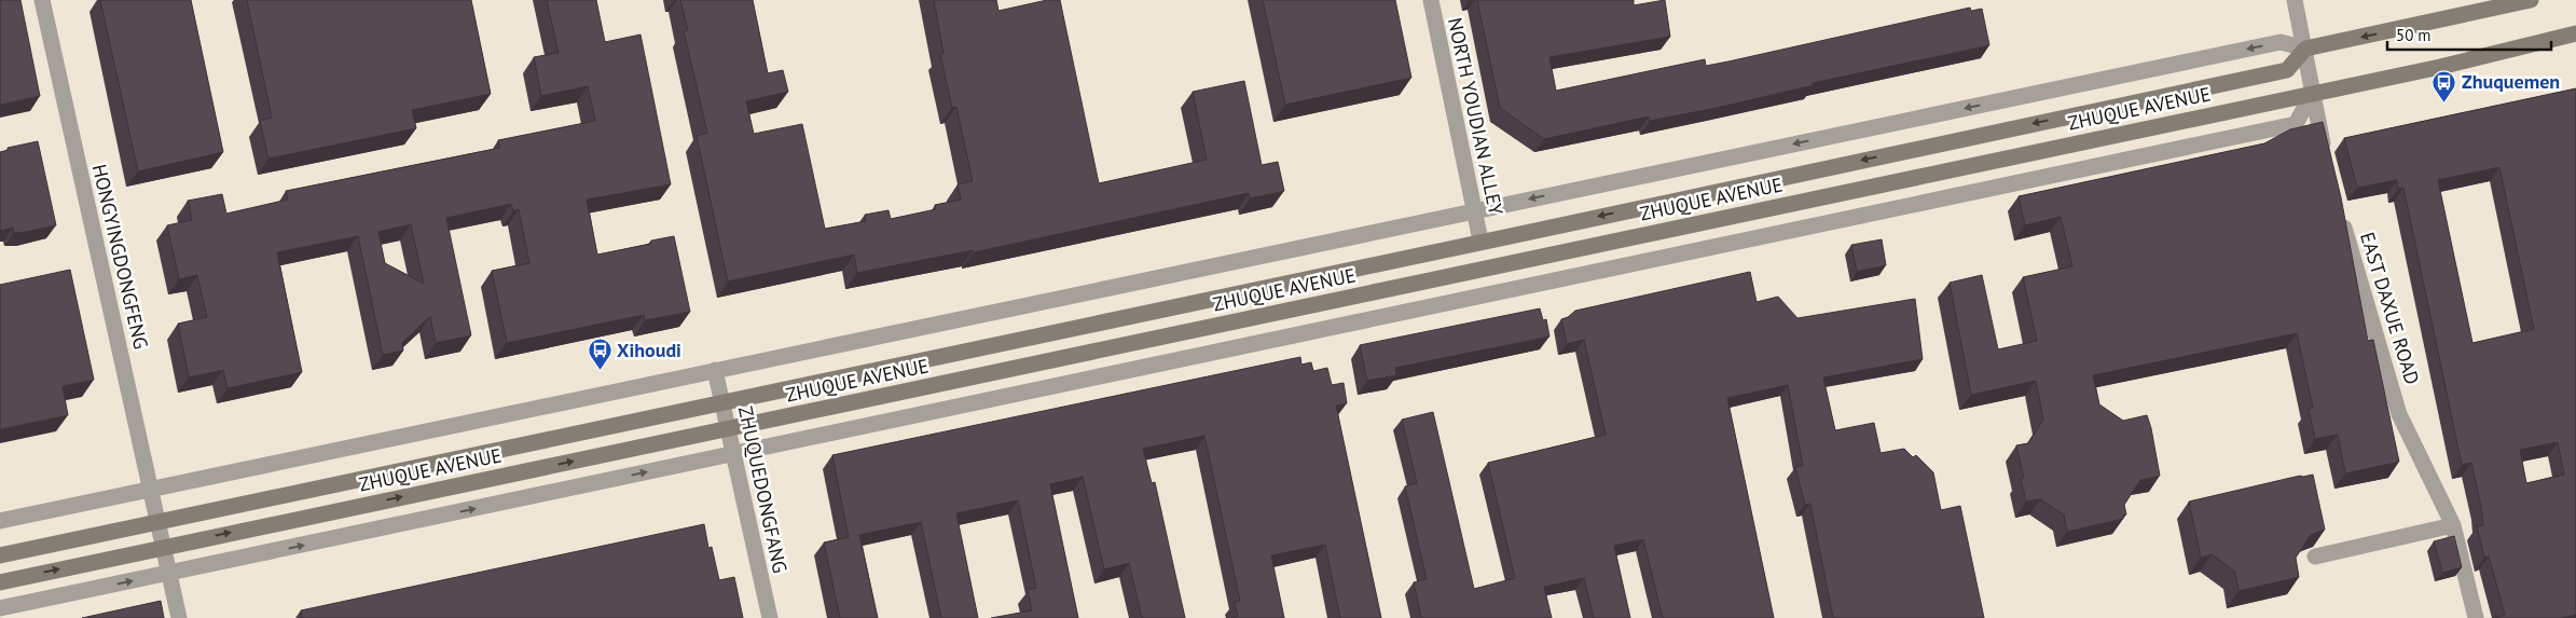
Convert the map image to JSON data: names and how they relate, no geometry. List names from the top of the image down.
{
  "streets": {
    "main road": ["ZHUQUE AVENUE"],
    "street": [
      "NORTH YOUDIAN ALLEY",
      "HONGYINGDONGFENG",
      "EAST DAXUE ROAD",
      "ZHUQUEDONGFANG"
    ]
  },
  "crossings": [
    ["ZHUQUE AVENUE", "NORTH YOUDIAN ALLEY"],
    ["ZHUQUE AVENUE", "HONGYINGDONGFENG"],
    ["ZHUQUE AVENUE", "ZHUQUEDONGFANG"]
  ],
  "places": {
    "bus stop": ["Zhuquemen", "Xihoudi"]
  },
  "scale_bar": "50 m"
}
